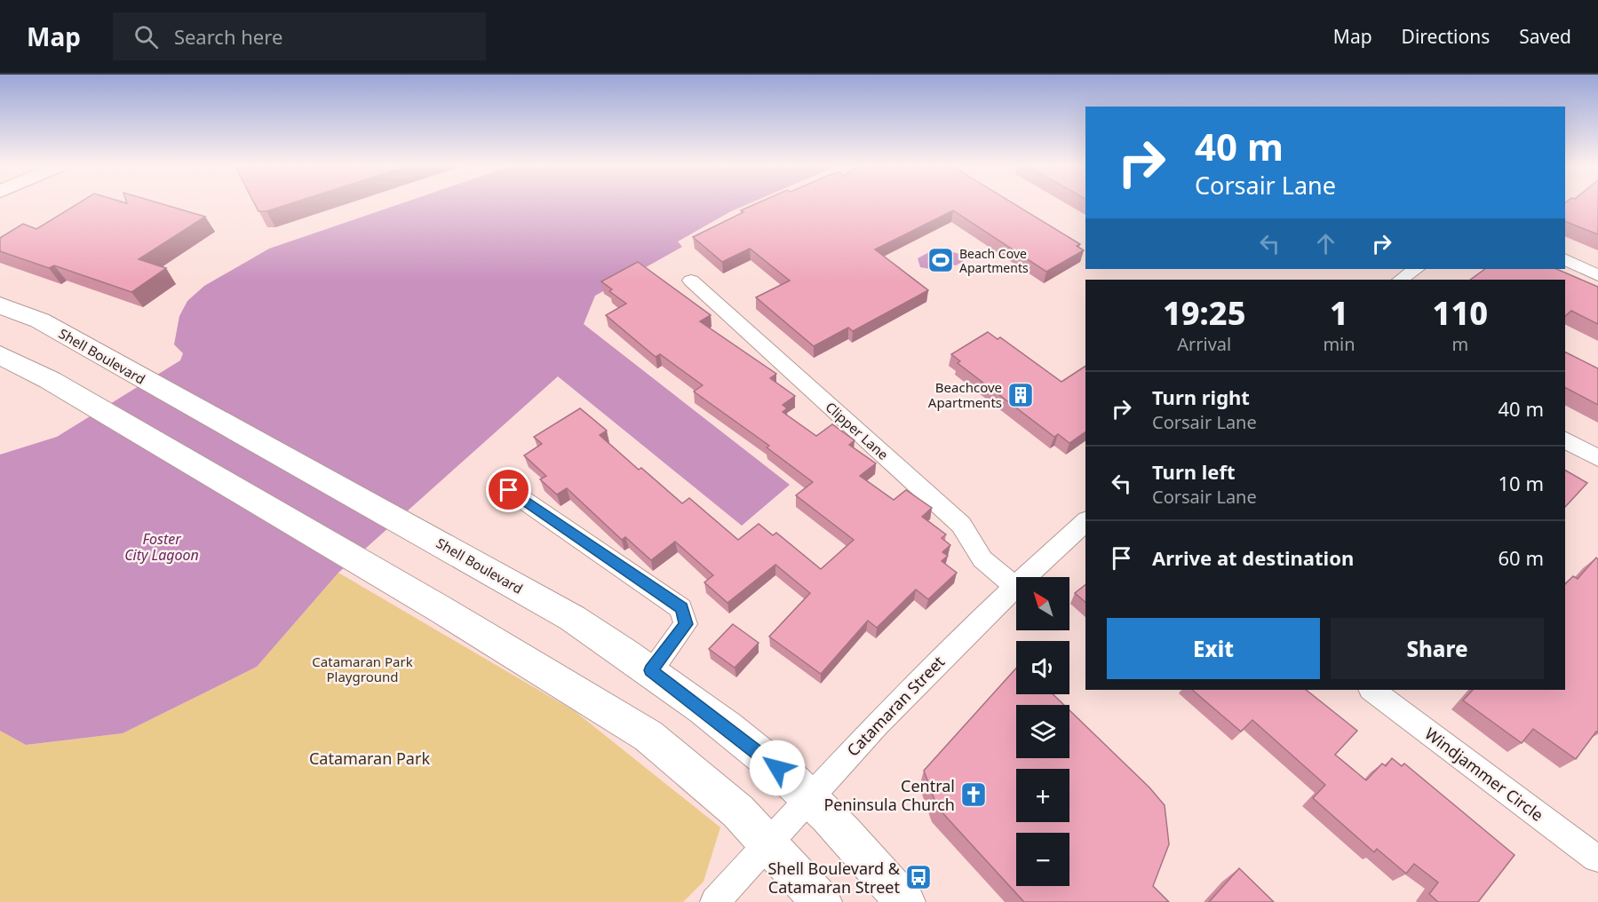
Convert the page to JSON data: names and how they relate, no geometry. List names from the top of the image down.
{
  "streets": {
    "main road": ["Shell Boulevard"],
    "street": ["Clipper Lane", "Catamaran Street", "Windjammer Circle"]
  },
  "crossings": [
    ["Shell Boulevard", "Catamaran Street"],
    ["Clipper Lane", "Catamaran Street"]
  ],
  "water": ["Foster City Lagoon"],
  "parks": ["Catamaran Park Playground", "Catamaran Park"],
  "places": {
    "sports": ["Beach Cove Apartments"],
    "building": ["Beachcove Apartments"],
    "church": ["Central Peninsula Church"],
    "bus stop": ["Shell Boulevard & Catamaran Street"]
  },
  "north": "top left",
  "page": {
    "header": "Map",
    "search": "Search here",
    "nav": ["Map", "Directions", "Saved"],
    "turn": ["40 m", "Corsair Lane"],
    "eta": [
      "19:25",
      "Arrival",
      "1",
      "min",
      "110",
      "m"
    ],
    "list": [
      {
        "name": "Turn right",
        "note": "Corsair Lane",
        "value": "40 m"
      },
      {
        "name": "Turn left",
        "note": "Corsair Lane",
        "value": "10 m"
      },
      {
        "name": "Arrive at destination",
        "value": "60 m"
      }
    ],
    "map_buttons": ["+", "−"],
    "buttons": ["Exit", "Share"]
  }
}
